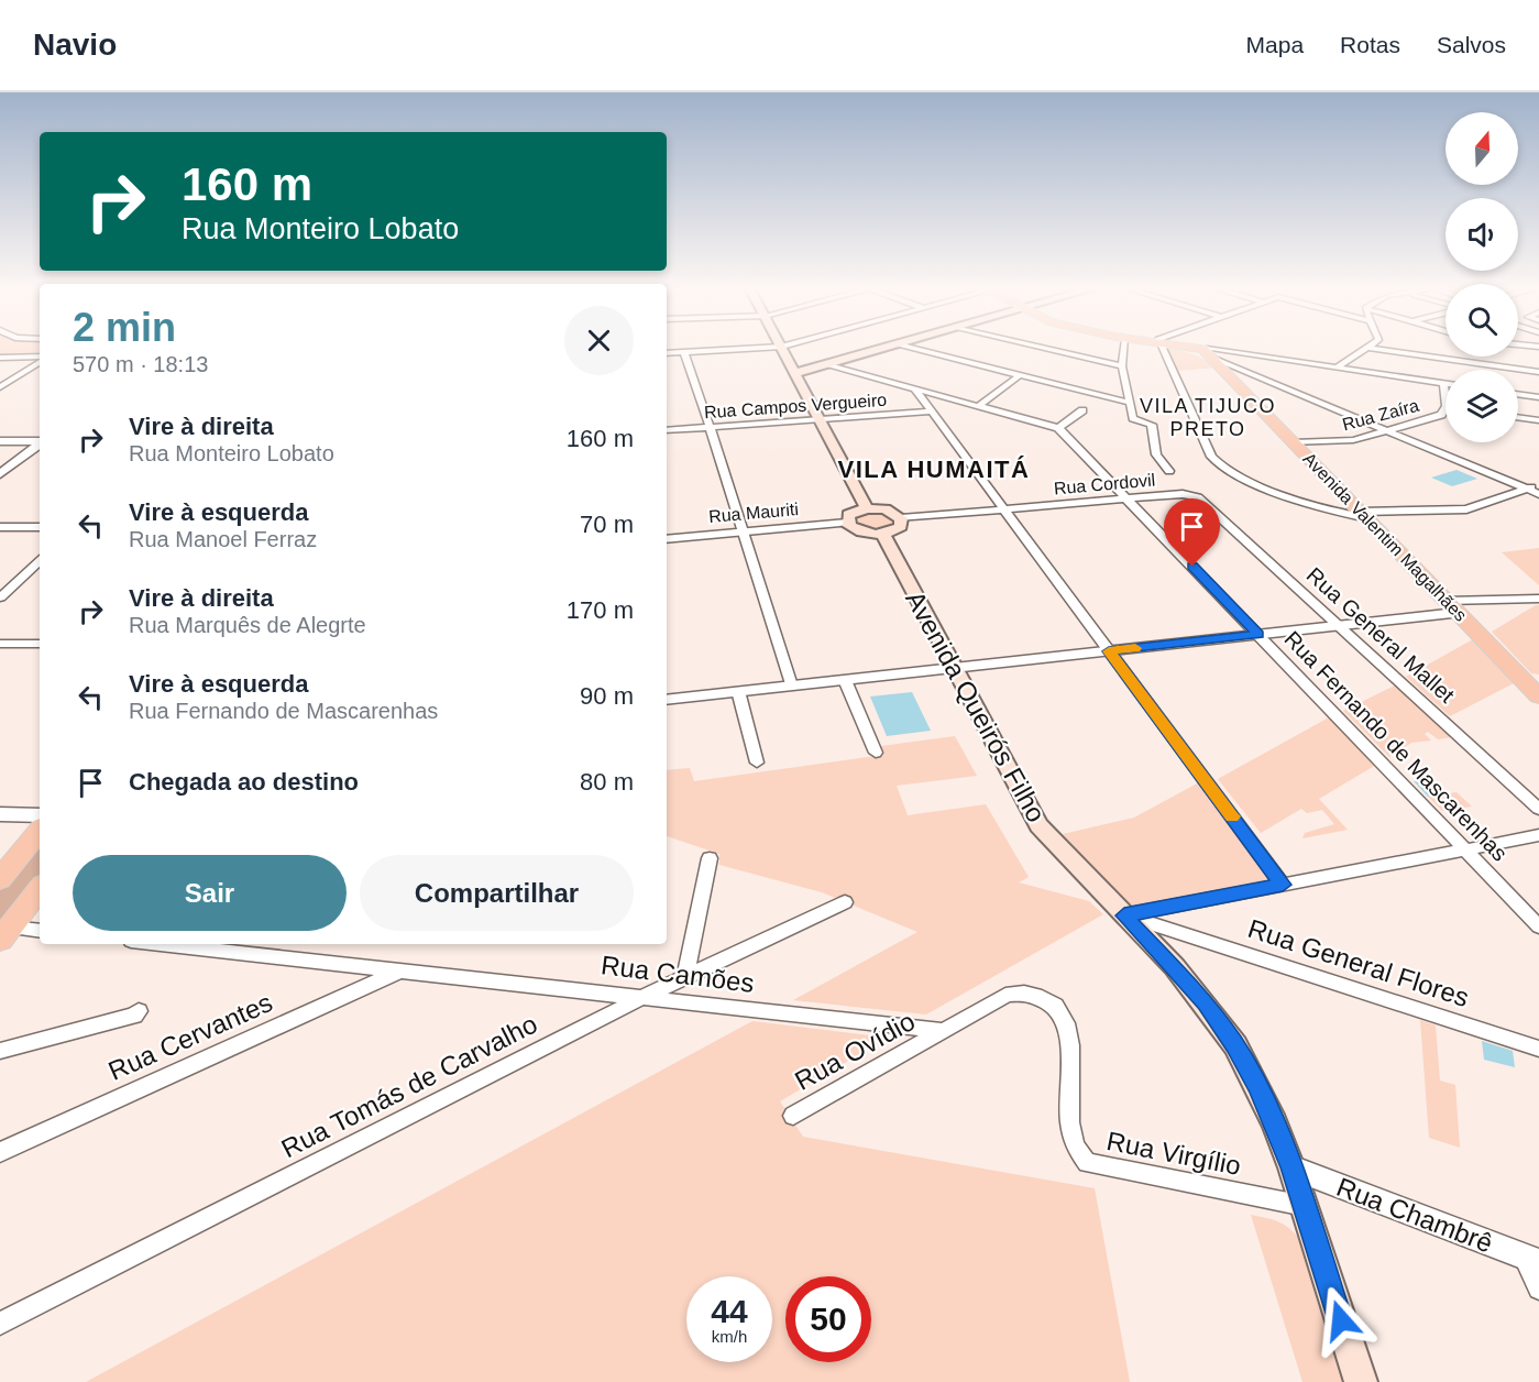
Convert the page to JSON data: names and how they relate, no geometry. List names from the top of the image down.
{
  "streets": {
    "main road": ["Avenida Valentim Magalhães", "Avenida Queirós Filho"],
    "street": [
      "Rua Campos Vergueiro",
      "Rua Zaíra",
      "Rua Cordovil",
      "Rua Mauriti",
      "Rua General Mallet",
      "Rua Fernando de Mascarenhas",
      "Rua General Flores",
      "Rua Camões",
      "Rua Cervantes",
      "Rua Ovídio",
      "Rua Tomás de Carvalho",
      "Rua Virgílio",
      "Rua Chambrê"
    ]
  },
  "crossings": [
    ["Rua Zaíra", "Avenida Valentim Magalhães"],
    ["Rua Cordovil", "Rua General Mallet"],
    ["Rua Cordovil", "Rua Fernando de Mascarenhas"],
    ["Avenida Queirós Filho", "Rua General Flores"],
    ["Avenida Queirós Filho", "Rua Virgílio"],
    ["Avenida Queirós Filho", "Rua Chambrê"],
    ["Rua Camões", "Rua Cervantes"],
    ["Rua Camões", "Rua Ovídio"],
    ["Rua Camões", "Rua Tomás de Carvalho"],
    ["Rua Camões", "Rua Virgílio"],
    ["Rua Ovídio", "Rua Virgílio"]
  ],
  "districts": ["VILA TIJUCO PRETO", "VILA HUMAITÁ"],
  "north": "top",
  "page": {
    "header": "Navio",
    "nav": ["Mapa", "Rotas", "Salvos"],
    "turn": ["160 m", "Rua Monteiro Lobato"],
    "heading": ["2 min", "570 m · 18:13"],
    "list": [
      {
        "name": "Vire à direita",
        "note": "Rua Monteiro Lobato",
        "value": "160 m"
      },
      {
        "name": "Vire à esquerda",
        "note": "Rua Manoel Ferraz",
        "value": "70 m"
      },
      {
        "name": "Vire à direita",
        "note": "Rua Marquês de Alegrte",
        "value": "170 m"
      },
      {
        "name": "Vire à esquerda",
        "note": "Rua Fernando de Mascarenhas",
        "value": "90 m"
      },
      {
        "name": "Chegada ao destino",
        "value": "80 m"
      }
    ],
    "buttons": ["Sair", "Compartilhar"],
    "speed": "44 km/h",
    "limit": "50"
  }
}
